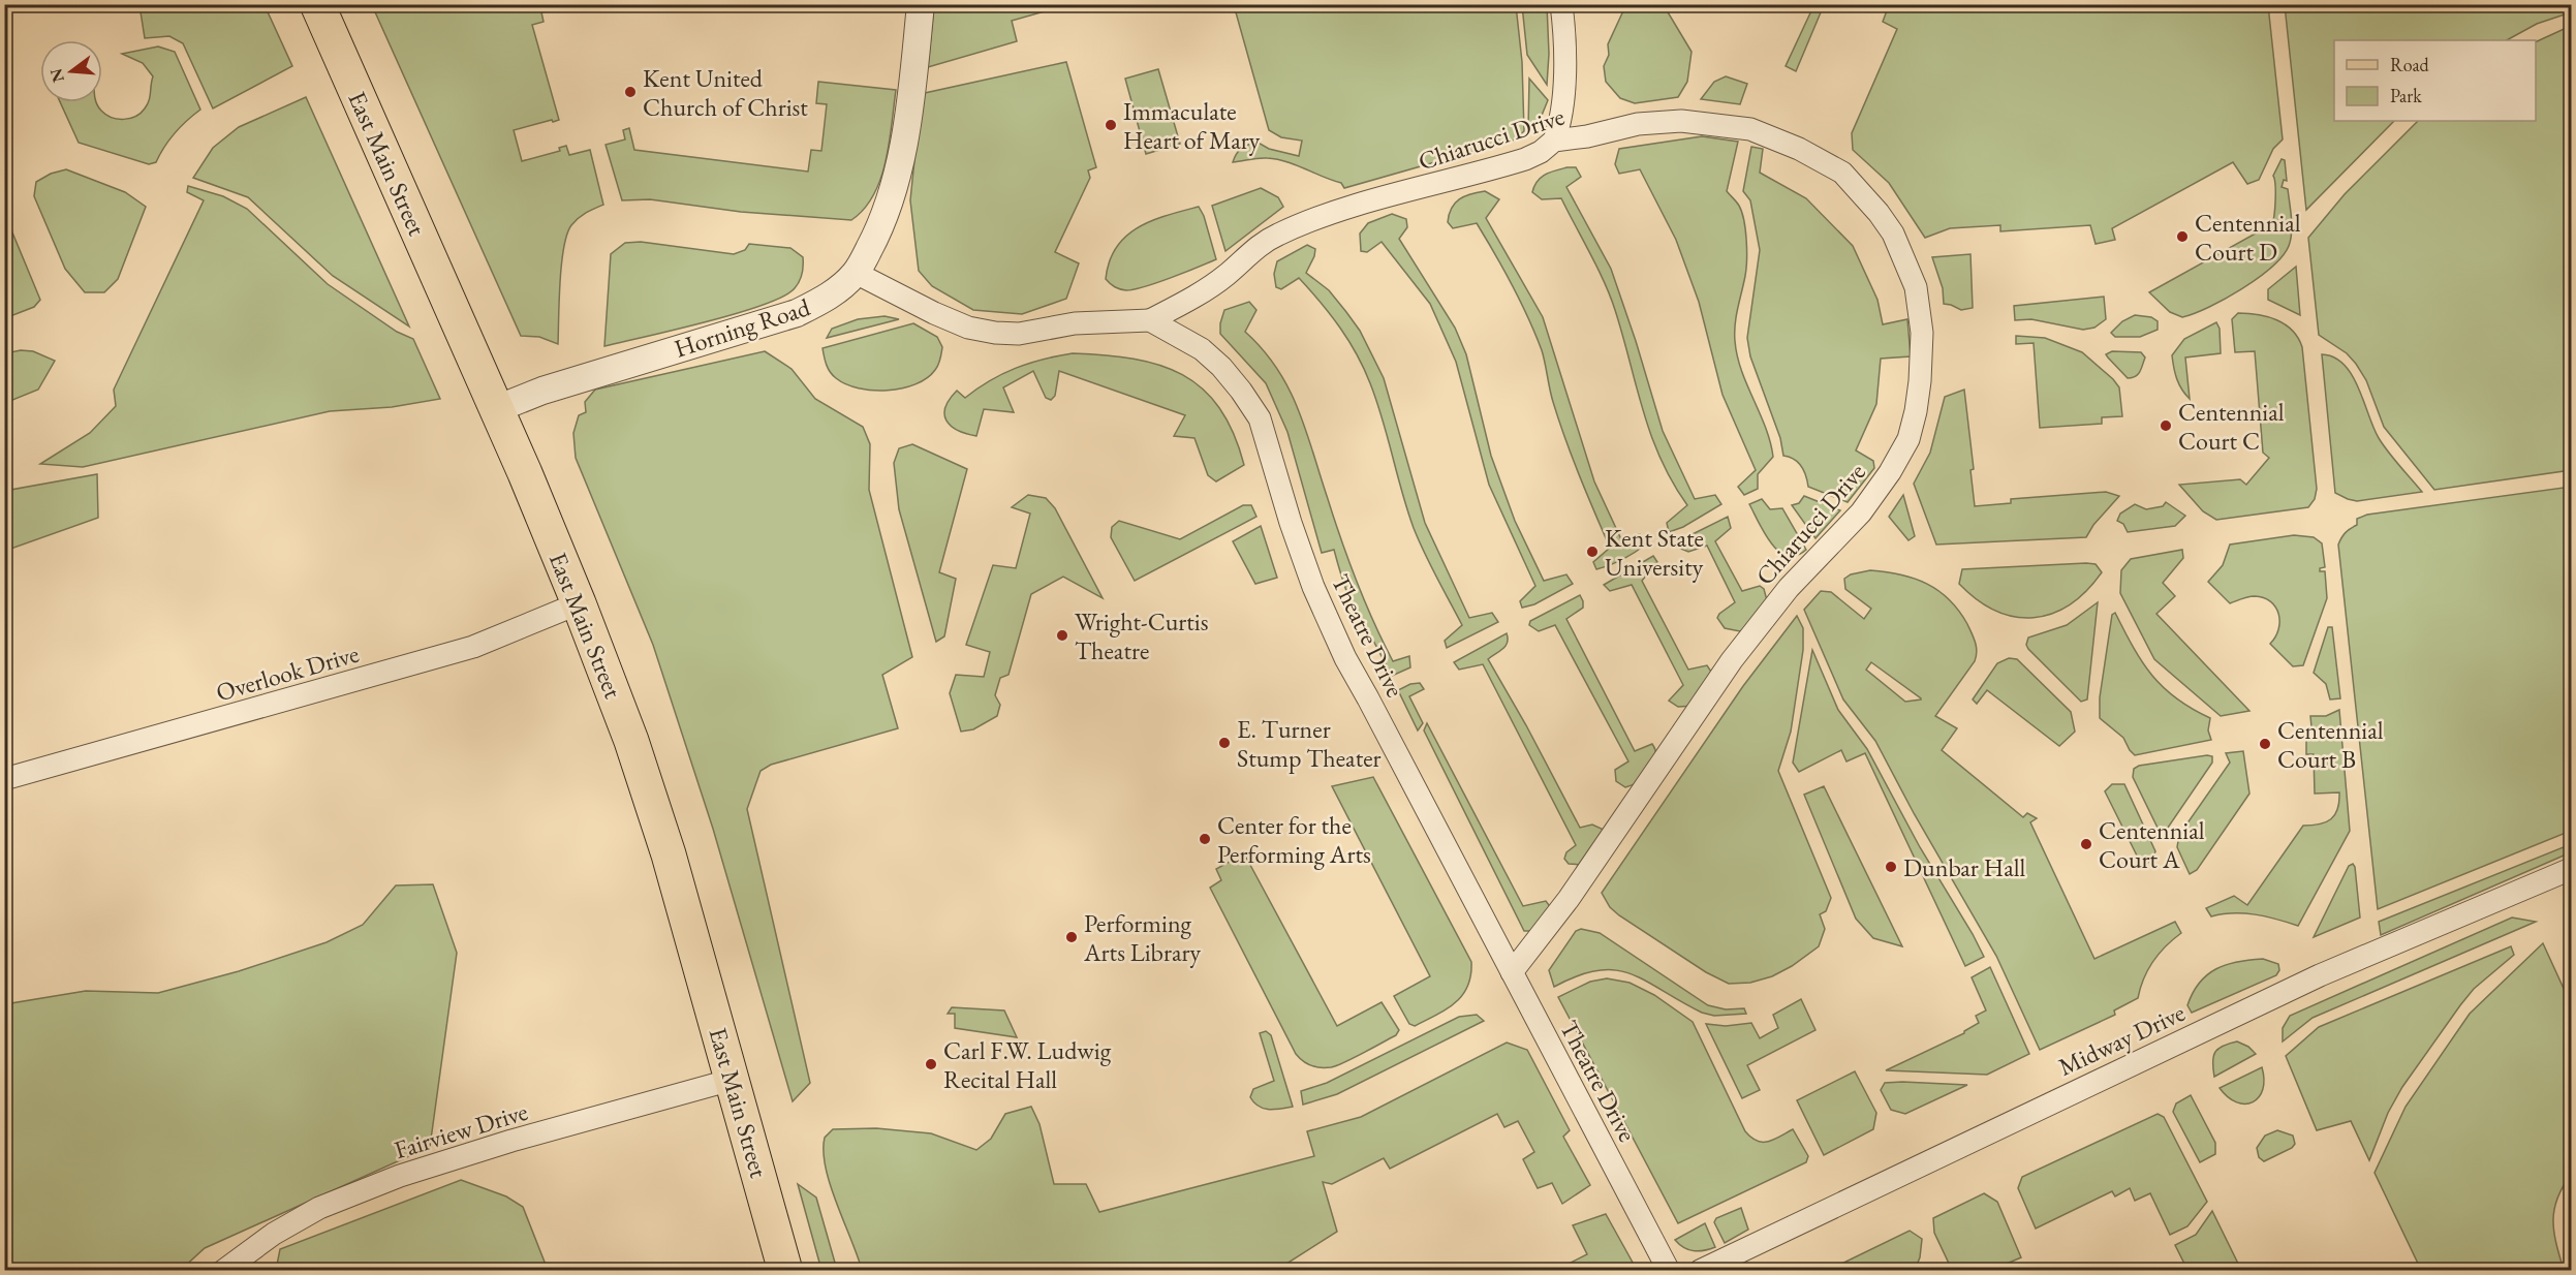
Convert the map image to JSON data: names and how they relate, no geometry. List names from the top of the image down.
{
  "streets": {
    "main road": ["East Main Street"],
    "street": [
      "Chiarucci Drive",
      "Horning Road",
      "Theatre Drive",
      "Overlook Drive",
      "Midway Drive",
      "Fairview Drive"
    ]
  },
  "crossings": [
    ["Chiarucci Drive", "Theatre Drive"],
    ["East Main Street", "Horning Road"],
    ["East Main Street", "Overlook Drive"],
    ["East Main Street", "Fairview Drive"]
  ],
  "places": [
    "Kent United Church of Christ",
    "Immaculate Heart of Mary",
    "Centennial Court D",
    "Centennial Court C",
    "Kent State University",
    "Wright-Curtis Theatre",
    "E. Turner Stump Theater",
    "Centennial Court B",
    "Center for the Performing Arts",
    "Centennial Court A",
    "Dunbar Hall",
    "Performing Arts Library",
    "Carl F.W. Ludwig Recital Hall"
  ],
  "legend": ["Road", "Park"],
  "north": "left"
}
